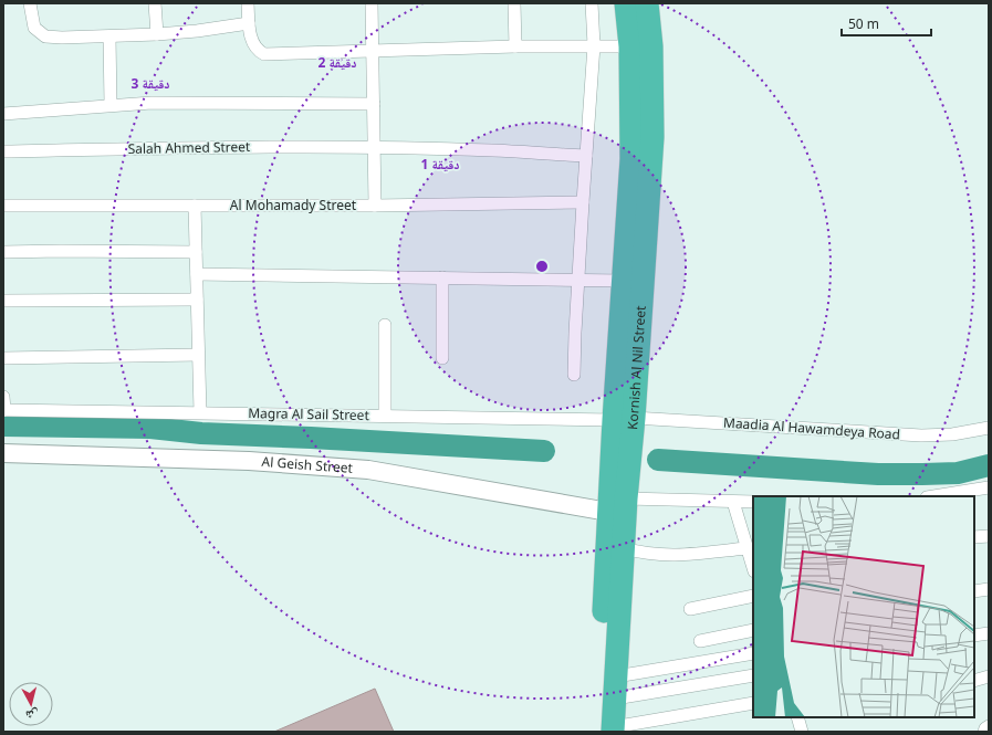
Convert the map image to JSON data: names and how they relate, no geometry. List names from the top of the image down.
{
  "streets": {
    "highway": ["Kornish Al Nil Street"],
    "street": [
      "Salah Ahmed Street",
      "Al Mohamady Street",
      "Magra Al Sail Street",
      "Maadia Al Hawamdeya Road",
      "Al Geish Street"
    ]
  },
  "crossings": [
    ["Kornish Al Nil Street", "Magra Al Sail Street"],
    ["Kornish Al Nil Street", "Maadia Al Hawamdeya Road"],
    ["Kornish Al Nil Street", "Al Geish Street"],
    ["Magra Al Sail Street", "Maadia Al Hawamdeya Road"]
  ],
  "scale_bar": "50 m",
  "north": "bottom",
  "rings": ["2 دقيقة", "3 دقيقة", "1 دقيقة"]
}
